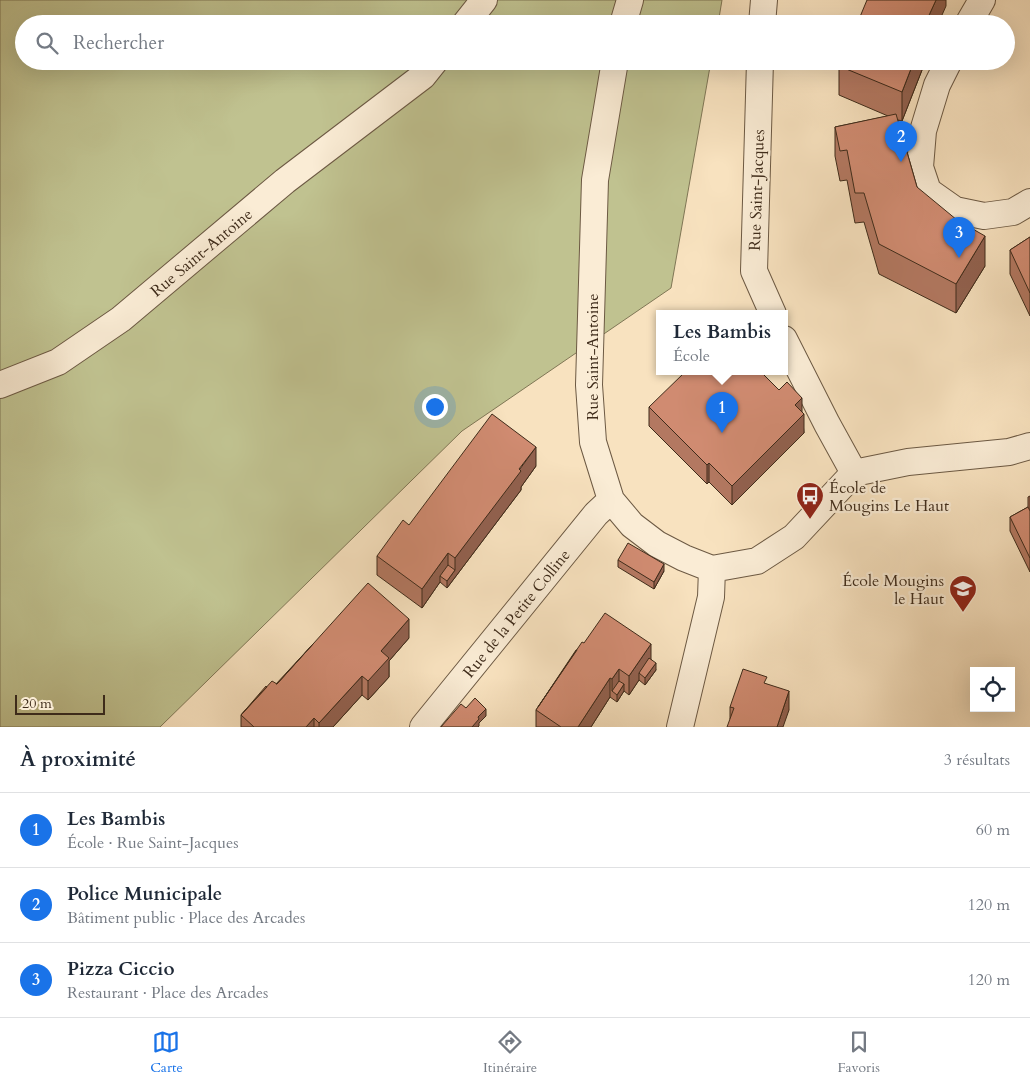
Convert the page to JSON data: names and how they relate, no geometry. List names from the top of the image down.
{
  "streets": {
    "street": ["Rue Saint-Jacques", "Rue Saint-Antoine", "Rue de la Petite Colline"]
  },
  "crossings": [
    ["Rue Saint-Antoine", "Rue de la Petite Colline"]
  ],
  "places": {
    "bus stop": ["École de Mougins Le Haut"],
    "school or university": ["École Mougins le Haut"]
  },
  "scale_bar": "20 m",
  "page": {
    "search": "Rechercher",
    "pins": ["2", "3", "1"],
    "popup": ["Les Bambis", "École"],
    "scale": "20 m",
    "heading": ["À proximité", "3 résultats"],
    "list": [
      {
        "mark": "1",
        "name": "Les Bambis",
        "note": "École · Rue Saint-Jacques",
        "value": "60 m"
      },
      {
        "mark": "2",
        "name": "Police Municipale",
        "note": "Bâtiment public · Place des Arcades",
        "value": "120 m"
      },
      {
        "mark": "3",
        "name": "Pizza Ciccio",
        "note": "Restaurant · Place des Arcades",
        "value": "120 m"
      }
    ],
    "nav": ["Carte", "Itinéraire", "Favoris"]
  }
}
